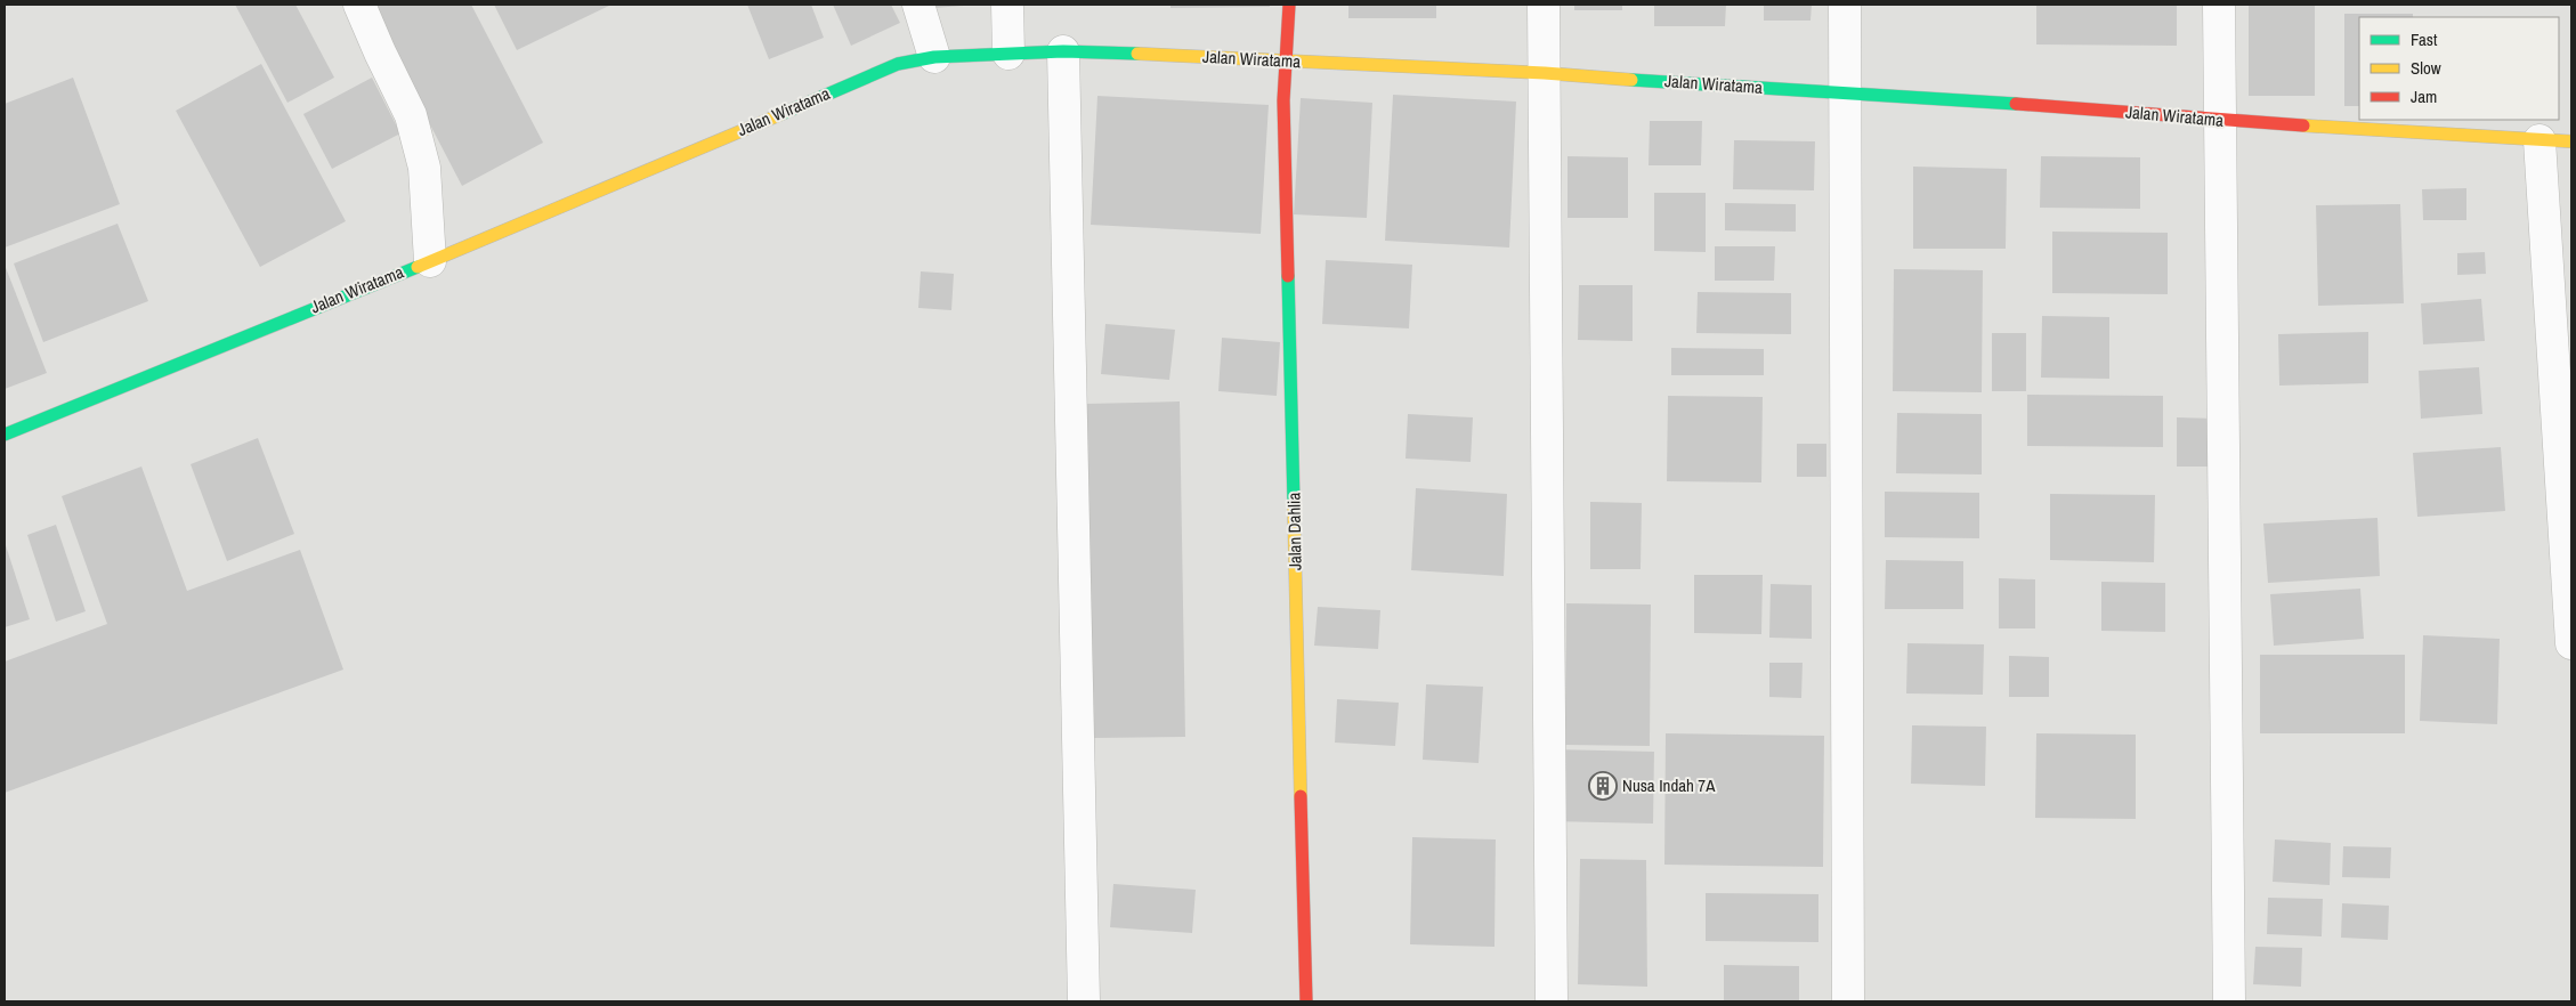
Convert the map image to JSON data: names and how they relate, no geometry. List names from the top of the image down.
{
  "streets": {
    "street": ["Jalan Wiratama", "Jalan Dahlia"]
  },
  "crossings": [
    ["Jalan Wiratama", "Jalan Dahlia"]
  ],
  "places": {
    "building": ["Nusa Indah 7A"]
  },
  "legend": ["Fast", "Slow", "Jam"]
}
